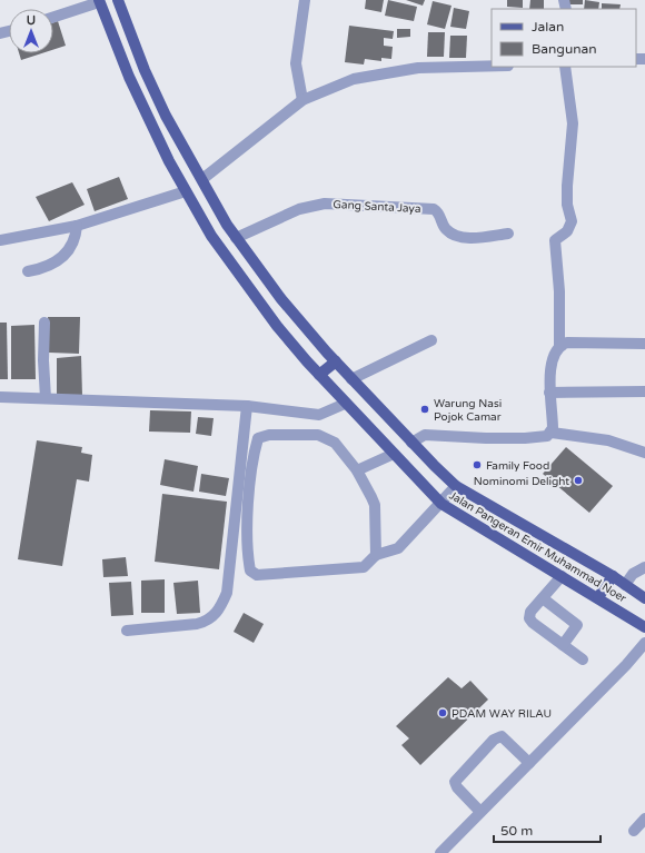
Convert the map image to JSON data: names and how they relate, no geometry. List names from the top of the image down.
{
  "streets": {
    "main road": ["Jalan Pangeran Emir Muhammad Noer"],
    "street": ["Gang Santa Jaya"]
  },
  "crossings": [
    ["Gang Santa Jaya", "Jalan Pangeran Emir Muhammad Noer"]
  ],
  "places": [
    "Warung Nasi Pojok Camar",
    "Family Food",
    "Nominomi Delight",
    "PDAM WAY RILAU"
  ],
  "legend": ["Jalan", "Bangunan"],
  "scale_bar": "50 m",
  "north": "top"
}
